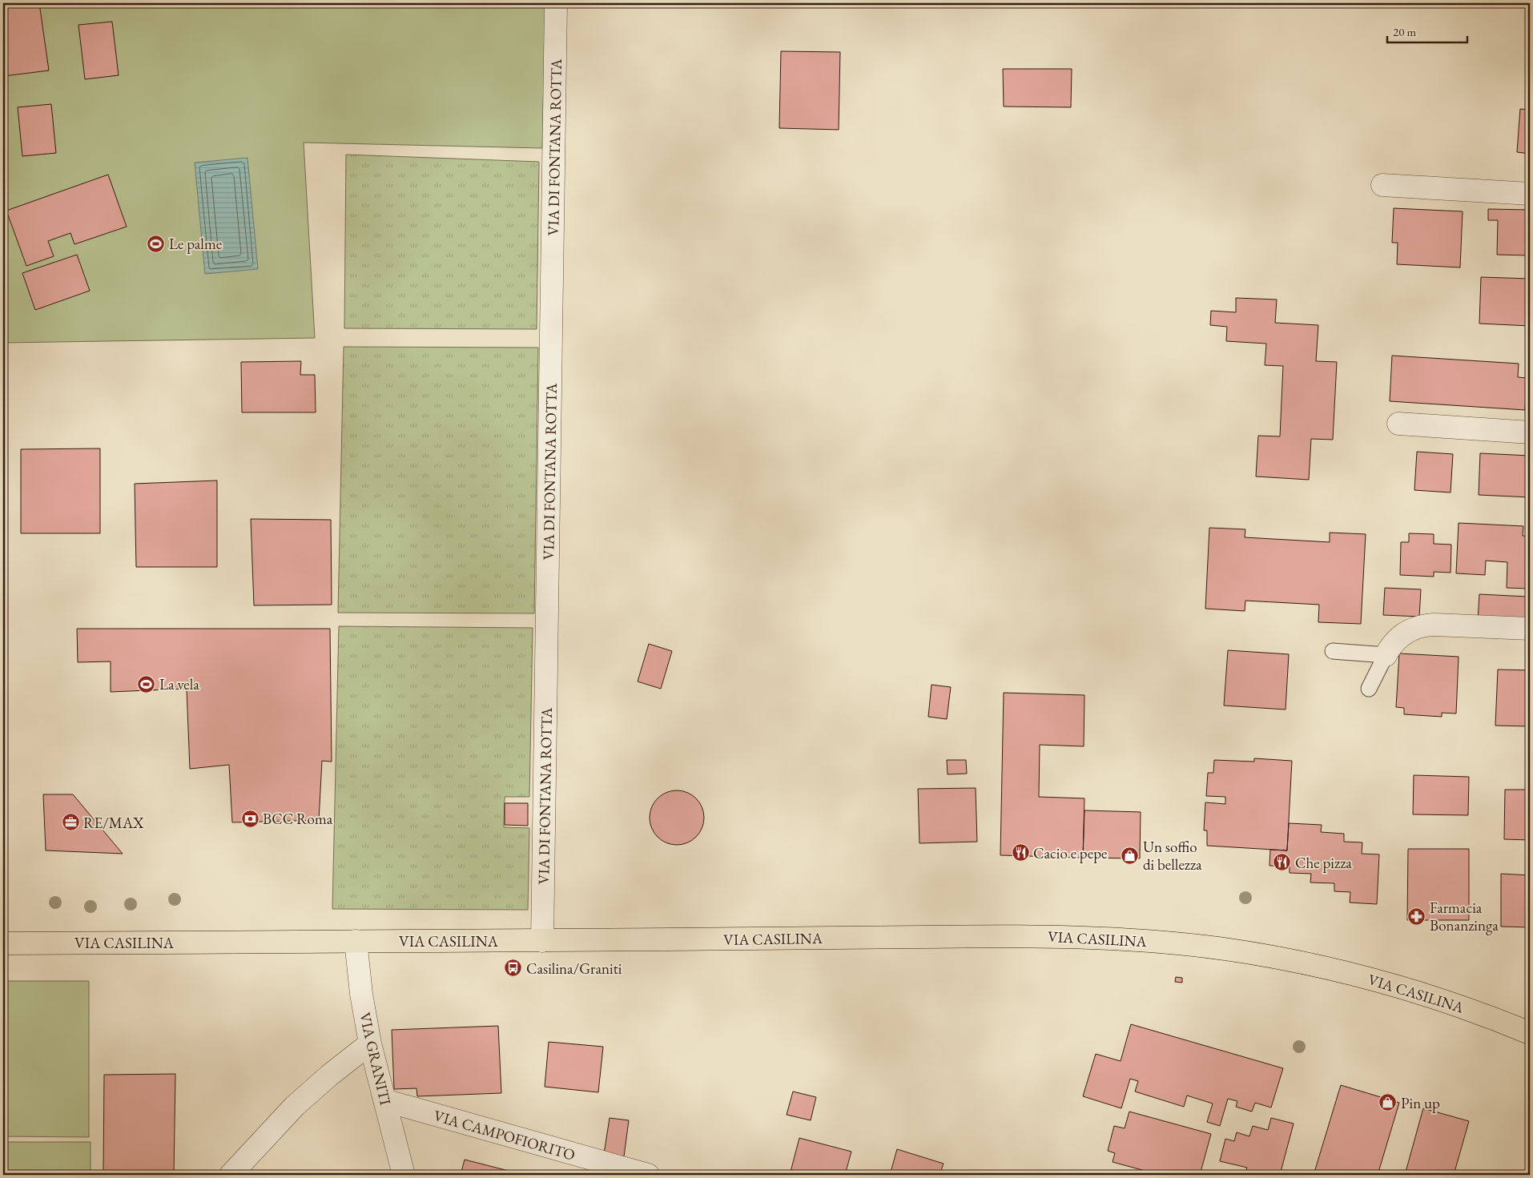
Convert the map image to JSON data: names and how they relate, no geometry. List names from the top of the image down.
{
  "streets": {
    "main road": ["VIA CASILINA"],
    "street": ["VIA DI FONTANA ROTTA", "VIA GRANITI", "VIA CAMPOFIORITO"]
  },
  "crossings": [
    ["VIA DI FONTANA ROTTA", "VIA CASILINA"],
    ["VIA CASILINA", "VIA GRANITI"],
    ["VIA GRANITI", "VIA CAMPOFIORITO"]
  ],
  "places": {
    "sports": ["Le palme", "La vela"],
    "bank": ["BCC Roma"],
    "office": ["RE/MAX"],
    "restaurant": ["Cacio e pepe", "Che pizza"],
    "shop": ["Un soffio di bellezza", "Pin up"],
    "pharmacy": ["Farmacia Bonanzinga"],
    "bus stop": ["Casilina/Graniti"]
  },
  "scale_bar": "20 m"
}
